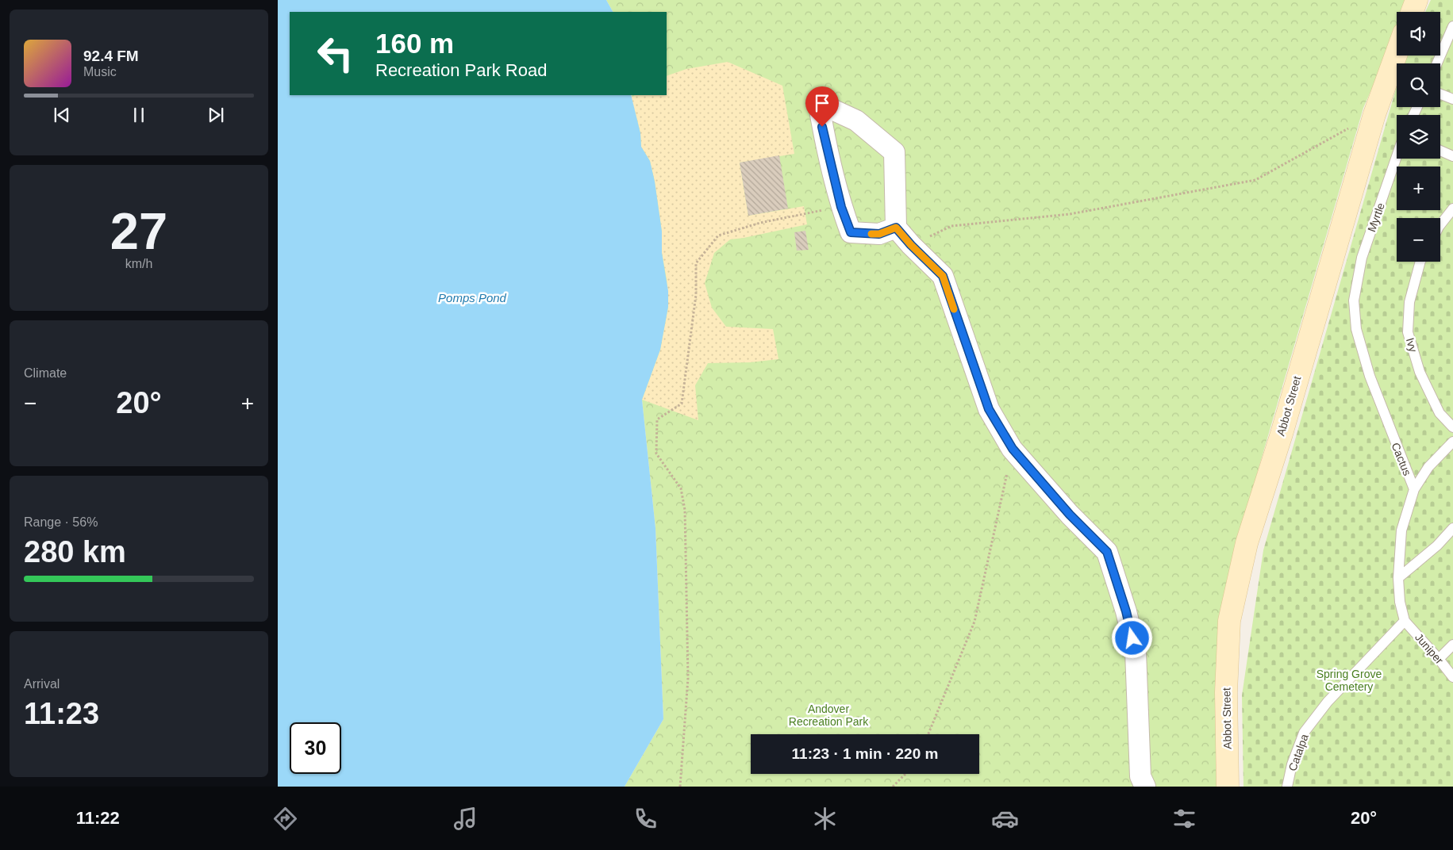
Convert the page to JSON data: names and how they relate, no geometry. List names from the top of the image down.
{
  "streets": {
    "street": ["Abbot Street"],
    "lane": [
      "Myrtle",
      "Ivy",
      "Cactus",
      "Juniper",
      "Catalpa"
    ]
  },
  "crossings": [
    ["Myrtle", "Cactus"],
    ["Cactus", "Juniper"],
    ["Cactus", "Catalpa"],
    ["Juniper", "Catalpa"]
  ],
  "water": ["Pomps Pond"],
  "parks": ["Spring Grove Cemetery", "Andover Recreation Park"],
  "page": {
    "map_buttons": ["+", "−"],
    "turn": ["160 m", "Recreation Park Road"],
    "song": ["92.4 FM", "Music"],
    "tile": [
      ["27", "km/h"],
      "Climate",
      ["Range · 56%", "280 km"],
      ["Arrival", "11:23"]
    ],
    "heat": ["−", "20°", "+"],
    "limit": "30",
    "trip": "11:23 · 1 min · 220 m",
    "tabs": ["11:22", "20°"]
  }
}
